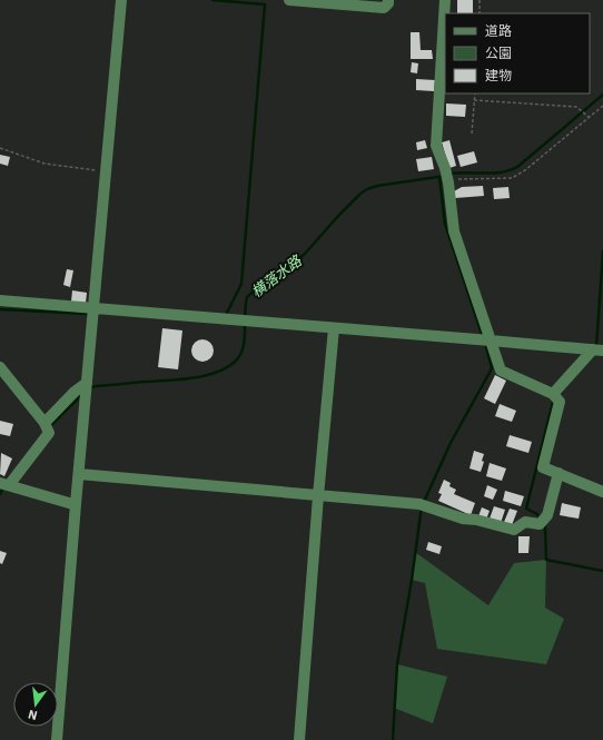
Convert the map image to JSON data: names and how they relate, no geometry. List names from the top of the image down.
{
  "water": ["横落水路"],
  "legend": ["道路", "公園", "建物"],
  "north": "bottom"
}
